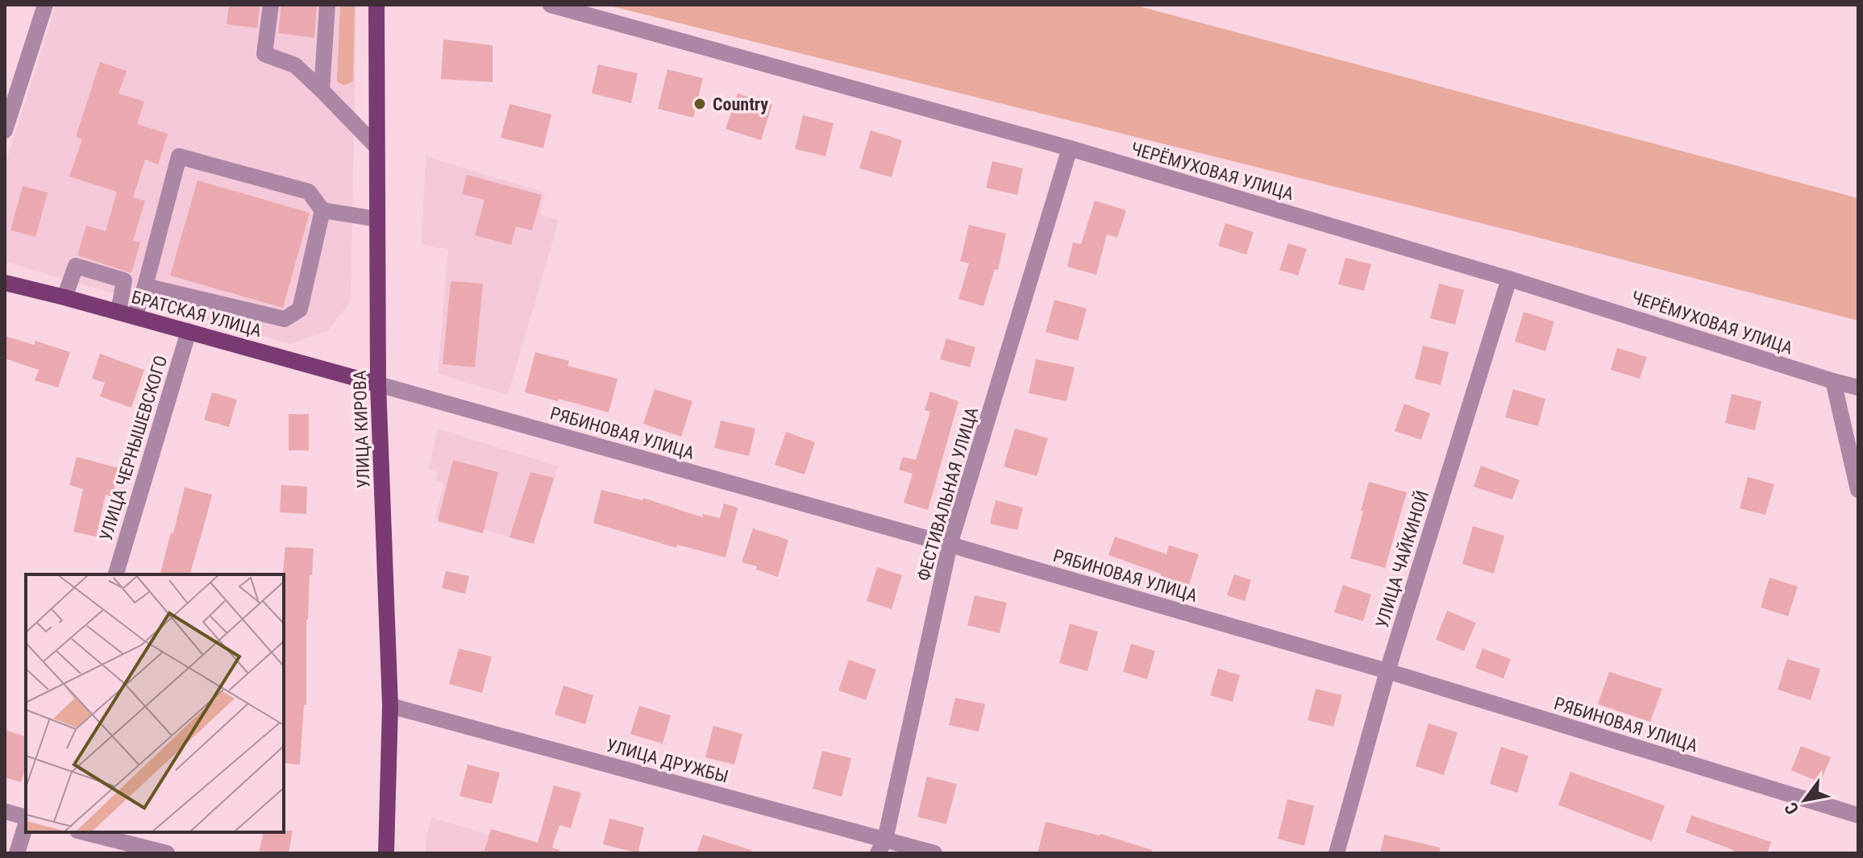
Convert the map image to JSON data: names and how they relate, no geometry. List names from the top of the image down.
{
  "streets": {
    "main road": ["БРАТСКАЯ УЛИЦА", "УЛИЦА КИРОВА"],
    "street": [
      "ЧЕРЁМУХОВАЯ УЛИЦА",
      "РЯБИНОВАЯ УЛИЦА",
      "УЛИЦА ЧЕРНЫШЕВСКОГО",
      "ФЕСТИВАЛЬНАЯ УЛИЦА",
      "УЛИЦА ЧАЙКИНОЙ",
      "УЛИЦА ДРУЖБЫ"
    ]
  },
  "crossings": [
    ["ЧЕРЁМУХОВАЯ УЛИЦА", "ФЕСТИВАЛЬНАЯ УЛИЦА"],
    ["ЧЕРЁМУХОВАЯ УЛИЦА", "УЛИЦА ЧАЙКИНОЙ"],
    ["БРАТСКАЯ УЛИЦА", "УЛИЦА КИРОВА"],
    ["БРАТСКАЯ УЛИЦА", "РЯБИНОВАЯ УЛИЦА"],
    ["БРАТСКАЯ УЛИЦА", "УЛИЦА ЧЕРНЫШЕВСКОГО"],
    ["УЛИЦА КИРОВА", "РЯБИНОВАЯ УЛИЦА"],
    ["УЛИЦА КИРОВА", "УЛИЦА ДРУЖБЫ"],
    ["РЯБИНОВАЯ УЛИЦА", "ФЕСТИВАЛЬНАЯ УЛИЦА"],
    ["РЯБИНОВАЯ УЛИЦА", "УЛИЦА ЧАЙКИНОЙ"],
    ["ФЕСТИВАЛЬНАЯ УЛИЦА", "УЛИЦА ДРУЖБЫ"]
  ],
  "places": ["Country"],
  "north": "bottom left"
}
